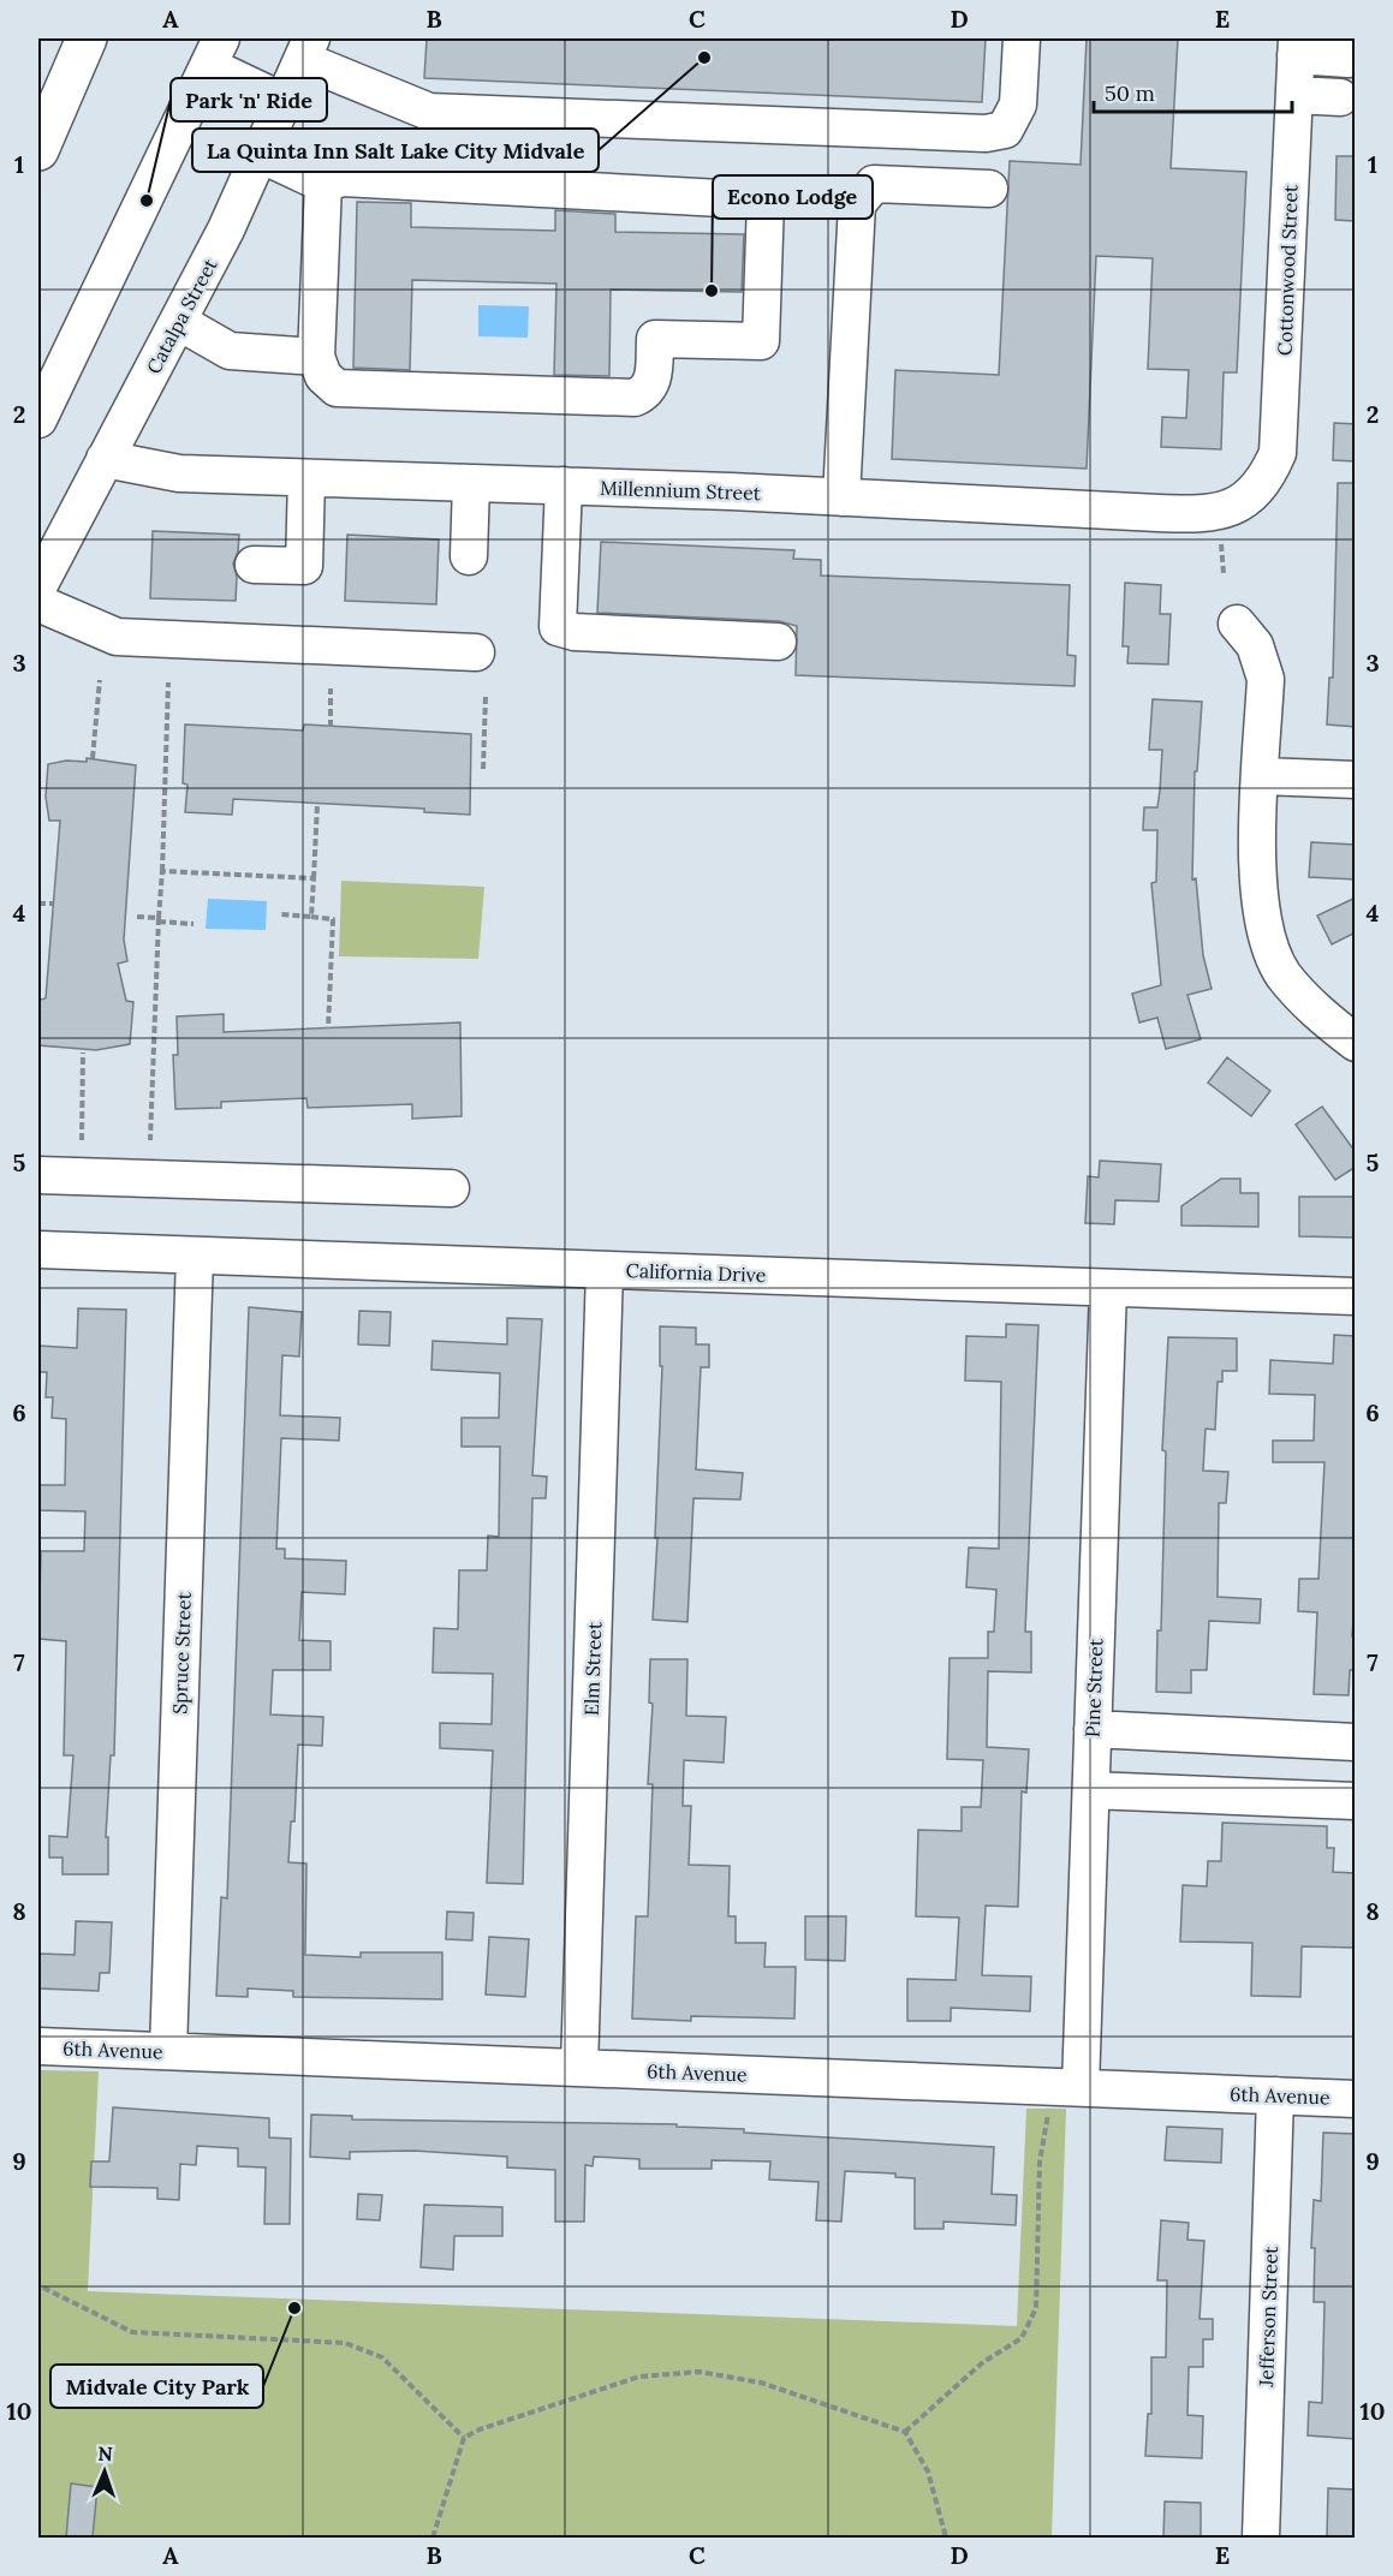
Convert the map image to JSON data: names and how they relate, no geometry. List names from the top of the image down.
{
  "streets": {
    "street": [
      "Cottonwood Street",
      "Catalpa Street",
      "Millennium Street",
      "California Drive",
      "Spruce Street",
      "Elm Street",
      "Pine Street",
      "6th Avenue",
      "Jefferson Street"
    ]
  },
  "crossings": [
    ["Cottonwood Street", "Millennium Street"],
    ["Catalpa Street", "Millennium Street"],
    ["California Drive", "Spruce Street"],
    ["California Drive", "Elm Street"],
    ["California Drive", "Pine Street"],
    ["Spruce Street", "6th Avenue"],
    ["Elm Street", "6th Avenue"],
    ["Pine Street", "6th Avenue"],
    ["6th Avenue", "Jefferson Street"]
  ],
  "places": [
    "La Quinta Inn Salt Lake City Midvale",
    "Park 'n' Ride",
    "Econo Lodge",
    "Midvale City Park"
  ],
  "scale_bar": "50 m",
  "north": "top",
  "grid": {
    "columns": [
      "A",
      "B",
      "C",
      "D",
      "E"
    ],
    "rows": [
      "1",
      "2",
      "3",
      "4",
      "5",
      "6",
      "7",
      "8",
      "9",
      "10"
    ]
  }
}
